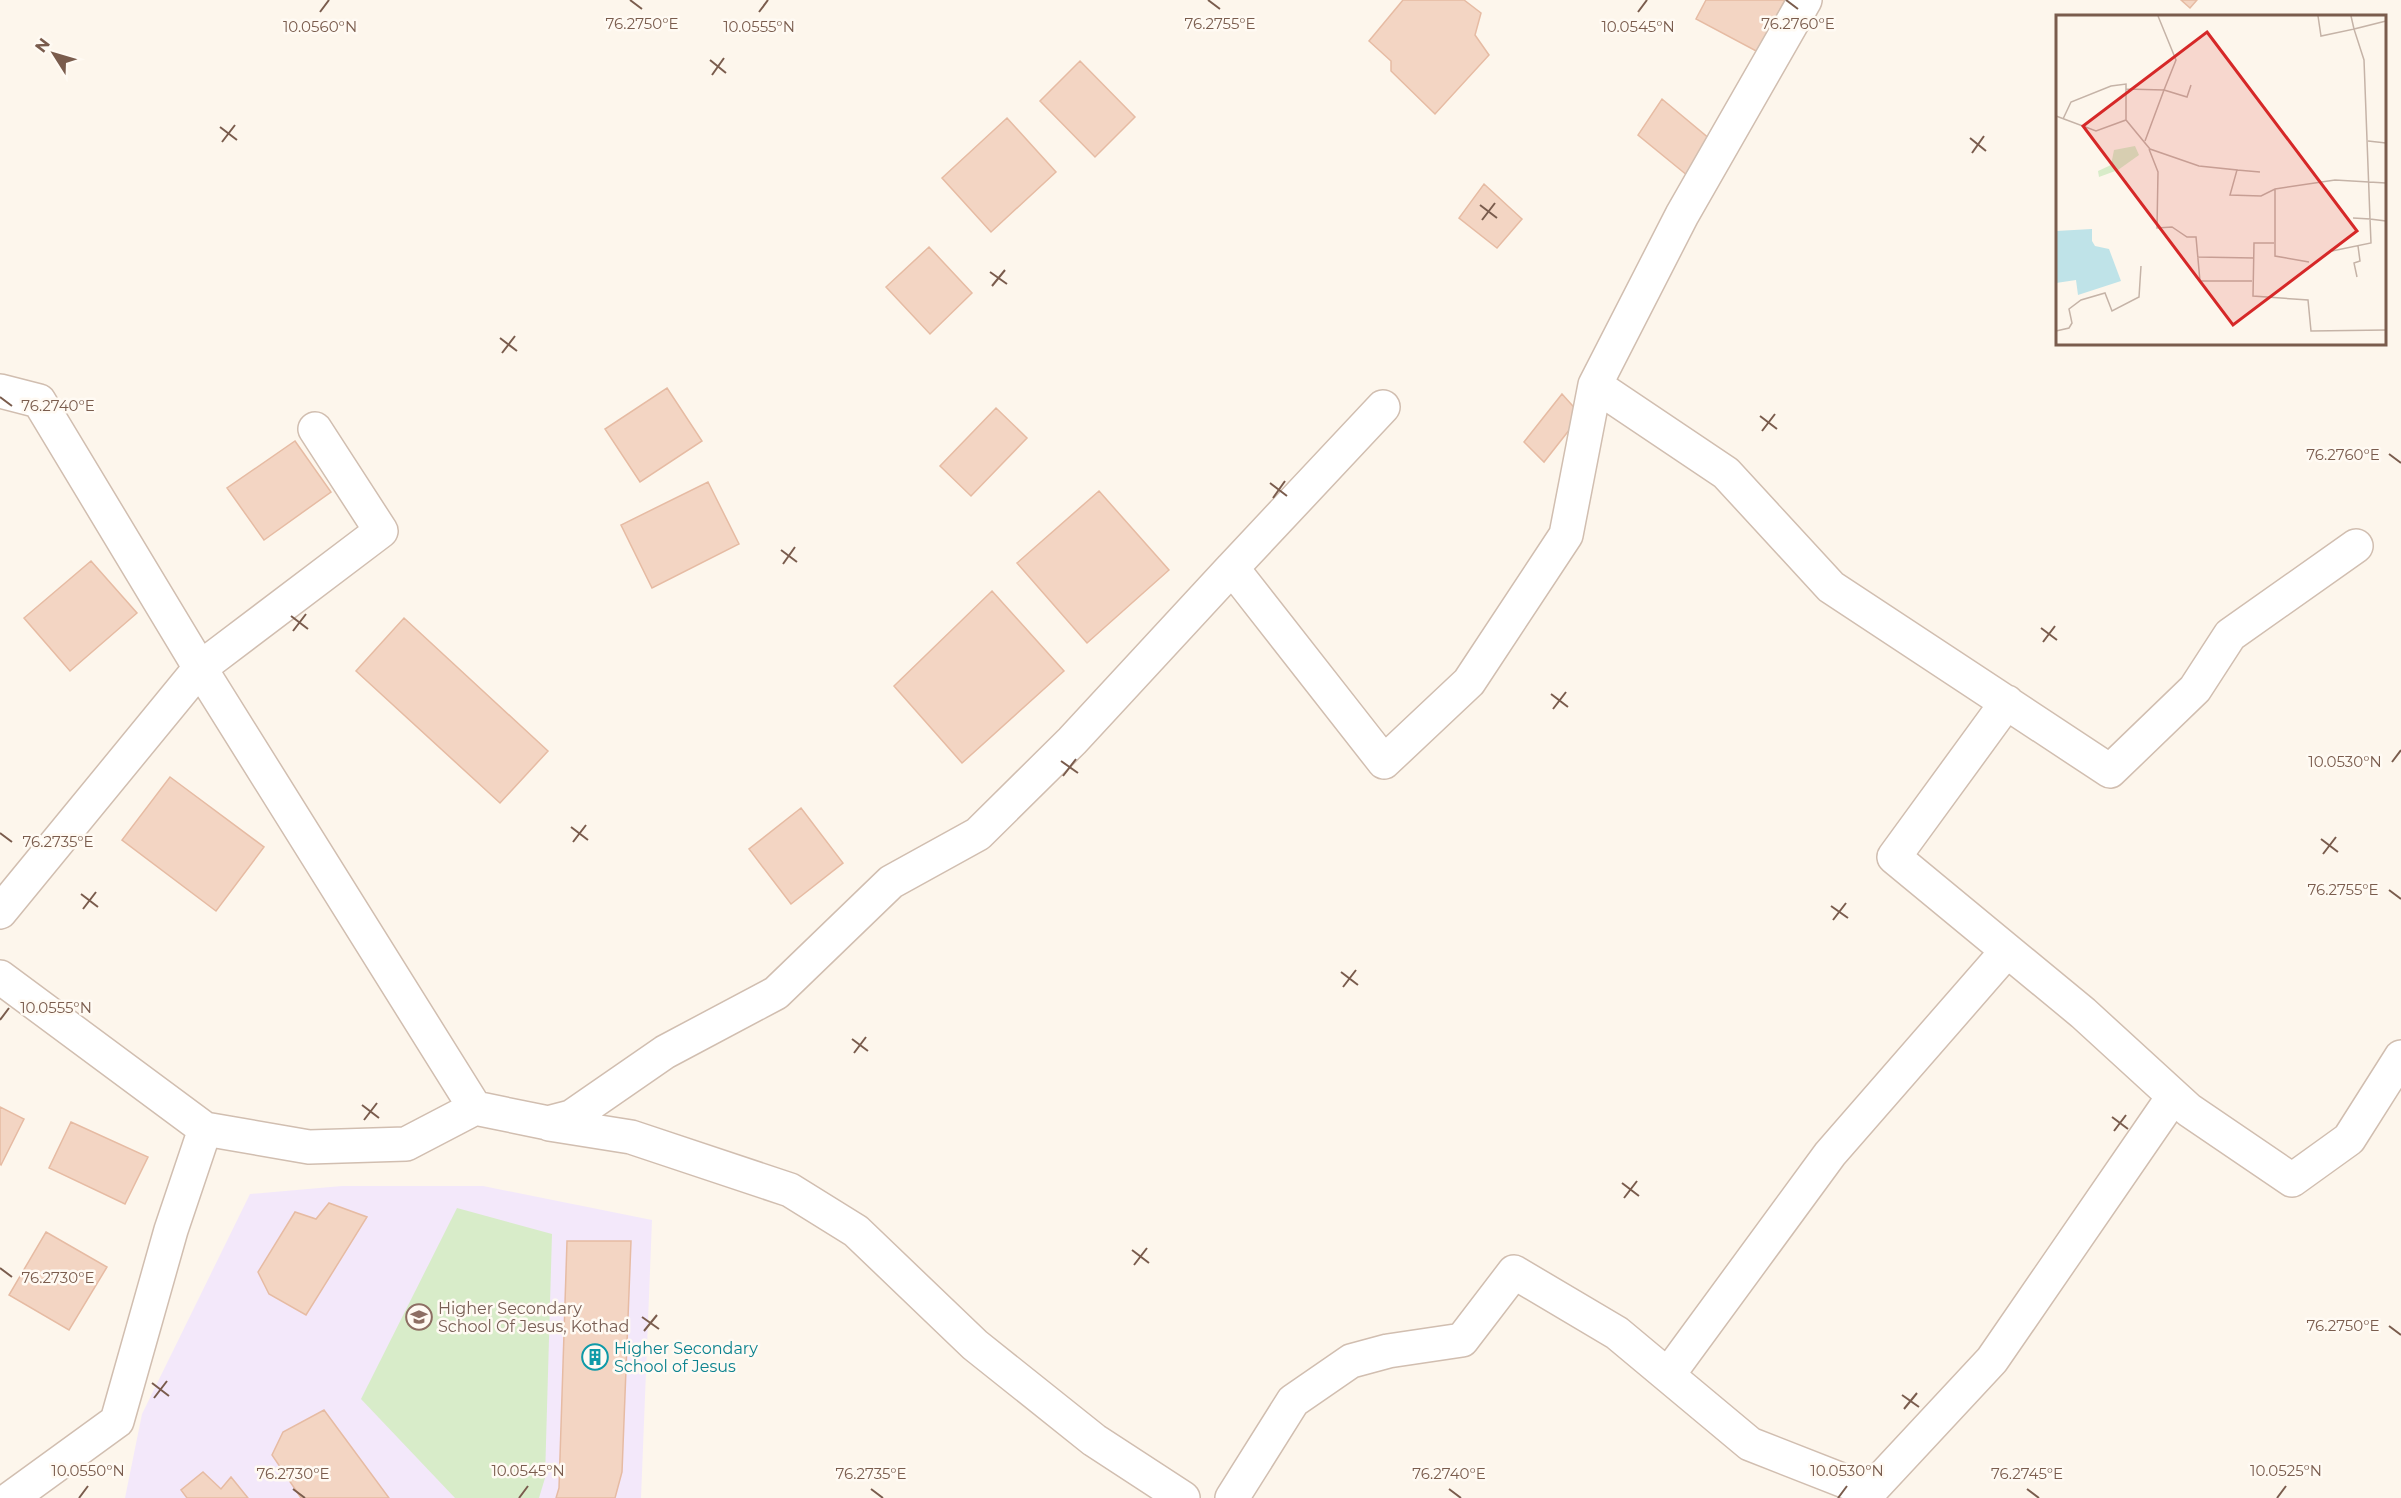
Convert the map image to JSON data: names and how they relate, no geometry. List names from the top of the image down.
{
  "places": {
    "school or university": ["Higher Secondary School Of Jesus, Kothad"],
    "building": ["Higher Secondary School of Jesus"]
  },
  "north": "top left",
  "coordinates": [
    "76.2750°E",
    "76.2755°E",
    "76.2760°E",
    "10.0560°N",
    "10.0555°N",
    "10.0545°N",
    "76.2740°E",
    "10.0530°N",
    "76.2735°E",
    "76.2730°E",
    "10.0550°N",
    "10.0525°N",
    "76.2745°E"
  ]
}
